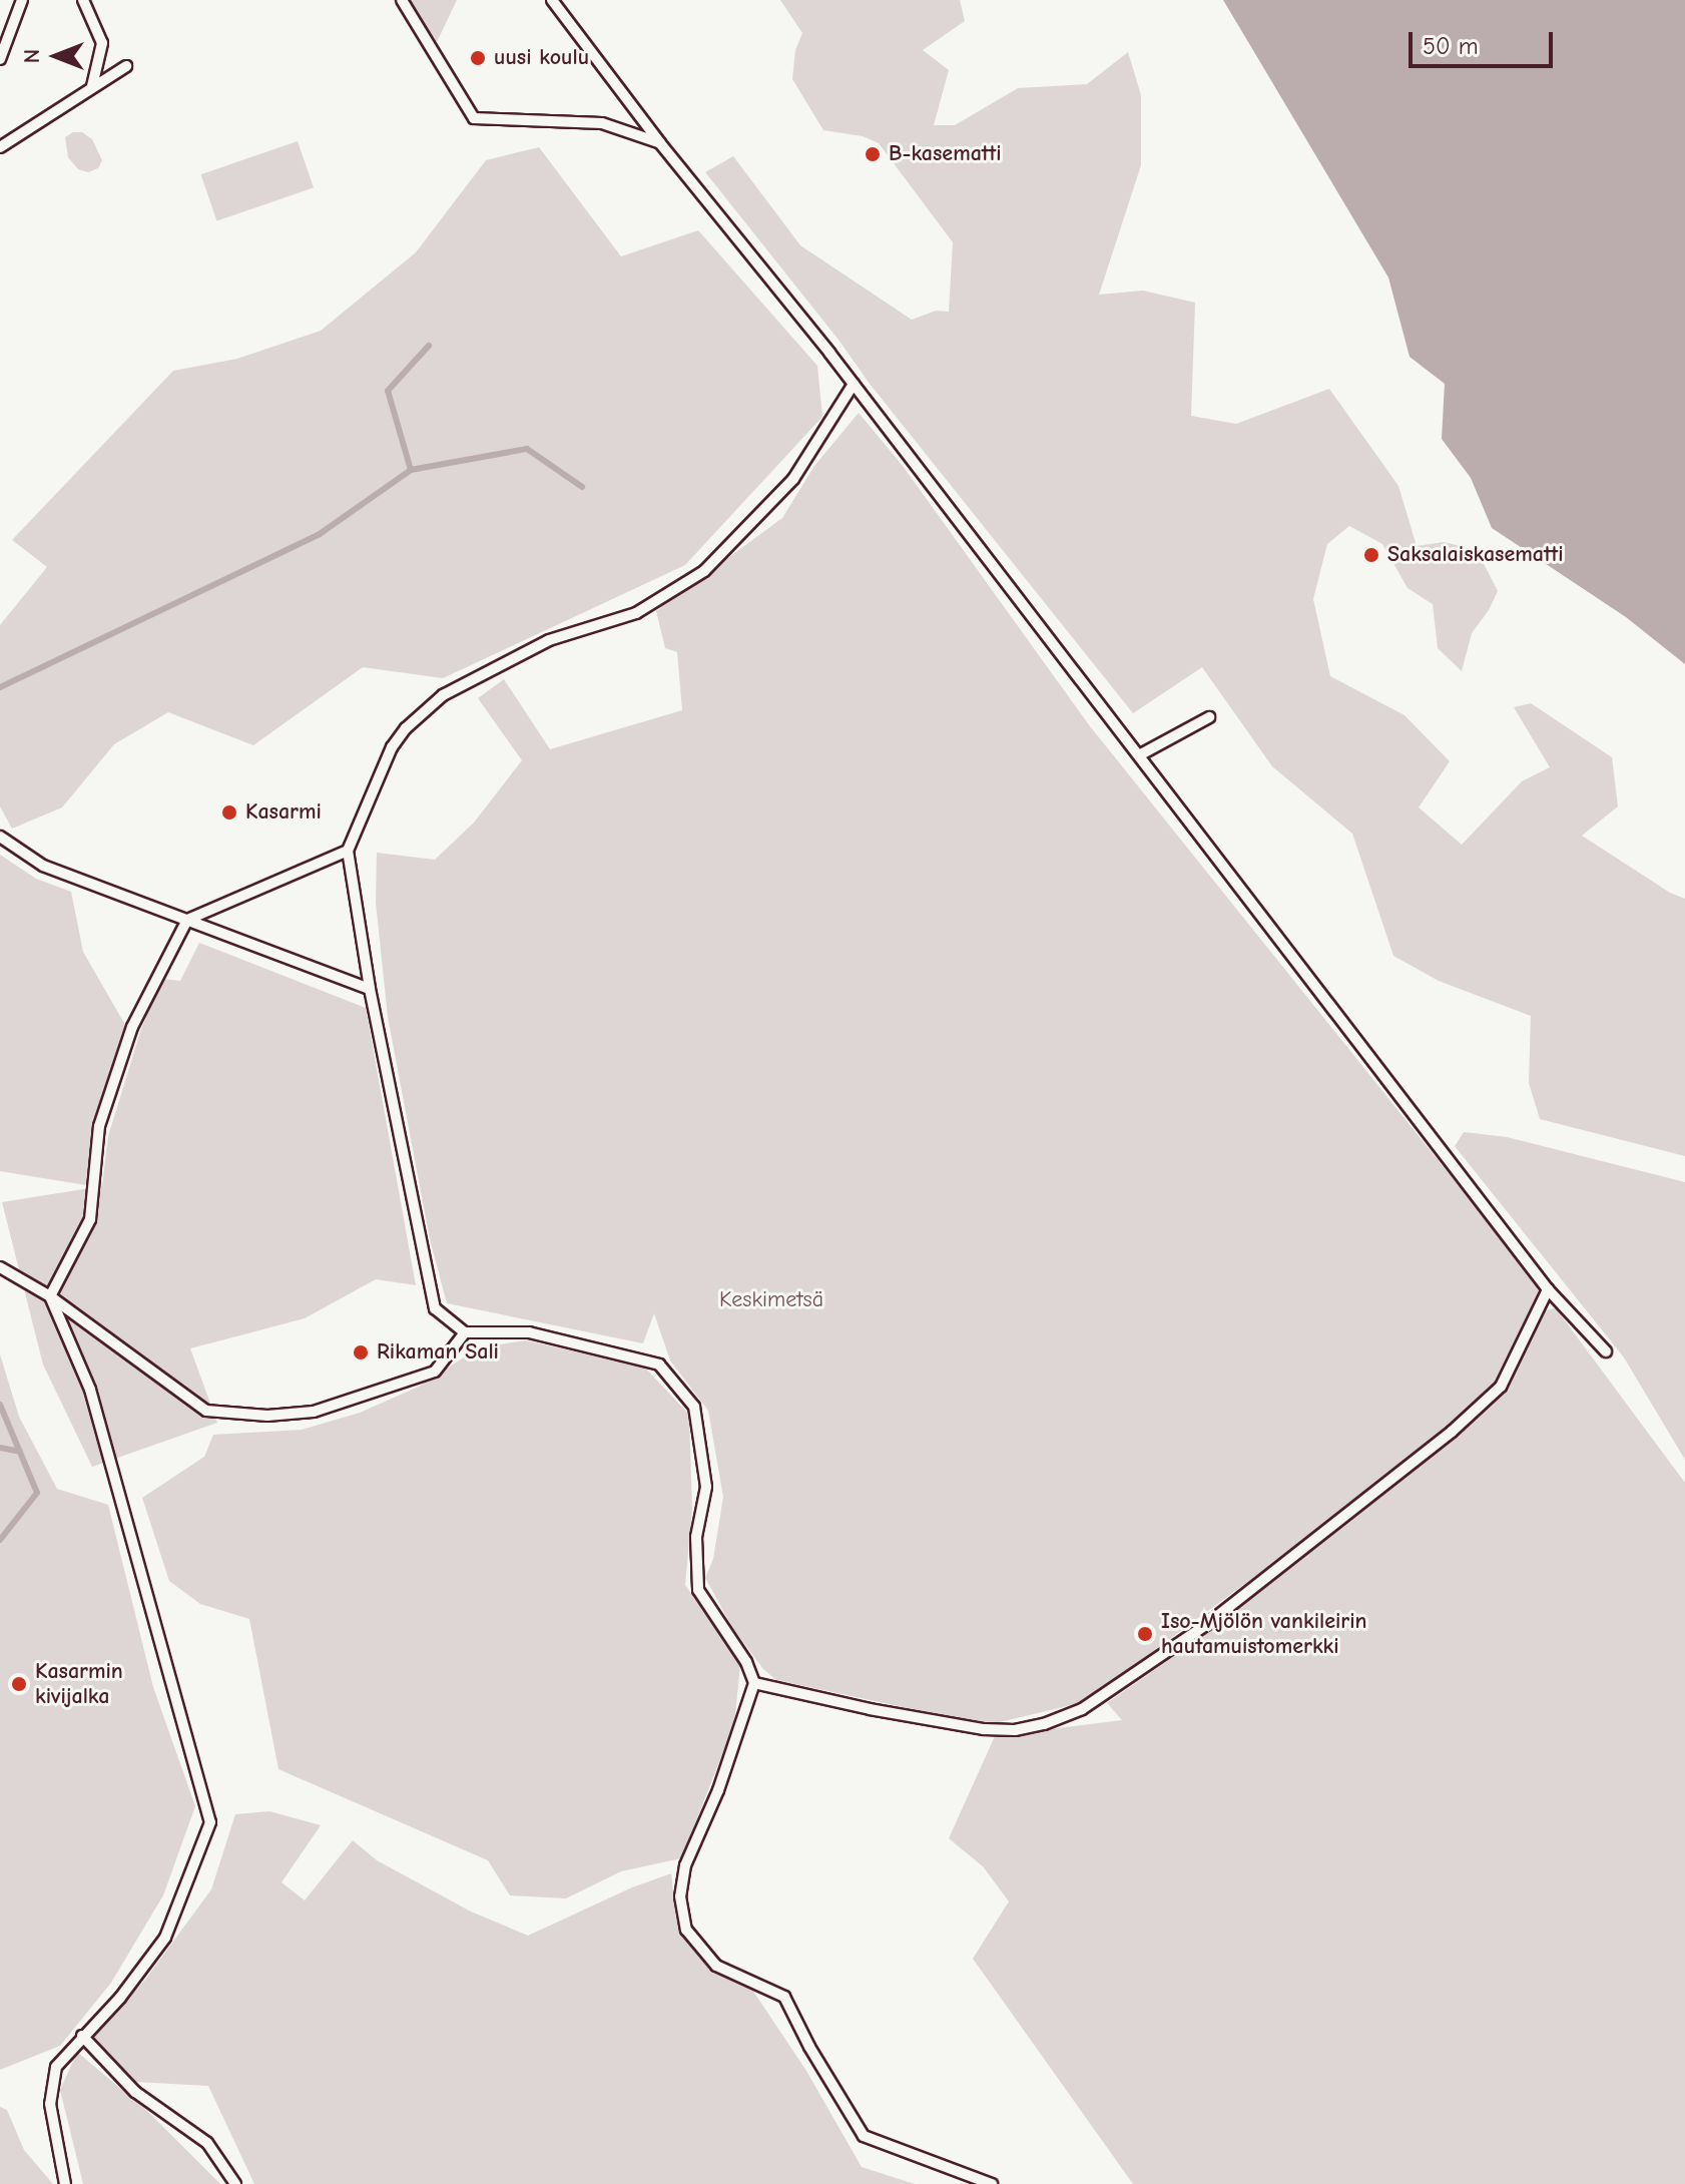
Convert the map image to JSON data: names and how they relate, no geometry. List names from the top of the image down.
{
  "parks": ["Keskimetsä"],
  "places": [
    "uusi koulu",
    "B-kasematti",
    "Saksalaiskasematti",
    "Kasarmi",
    "Rikaman Sali",
    "Iso-Mjölön vankileirin hautamuistomerkki",
    "Kasarmin kivijalka"
  ],
  "scale_bar": "50 m",
  "north": "left"
}
